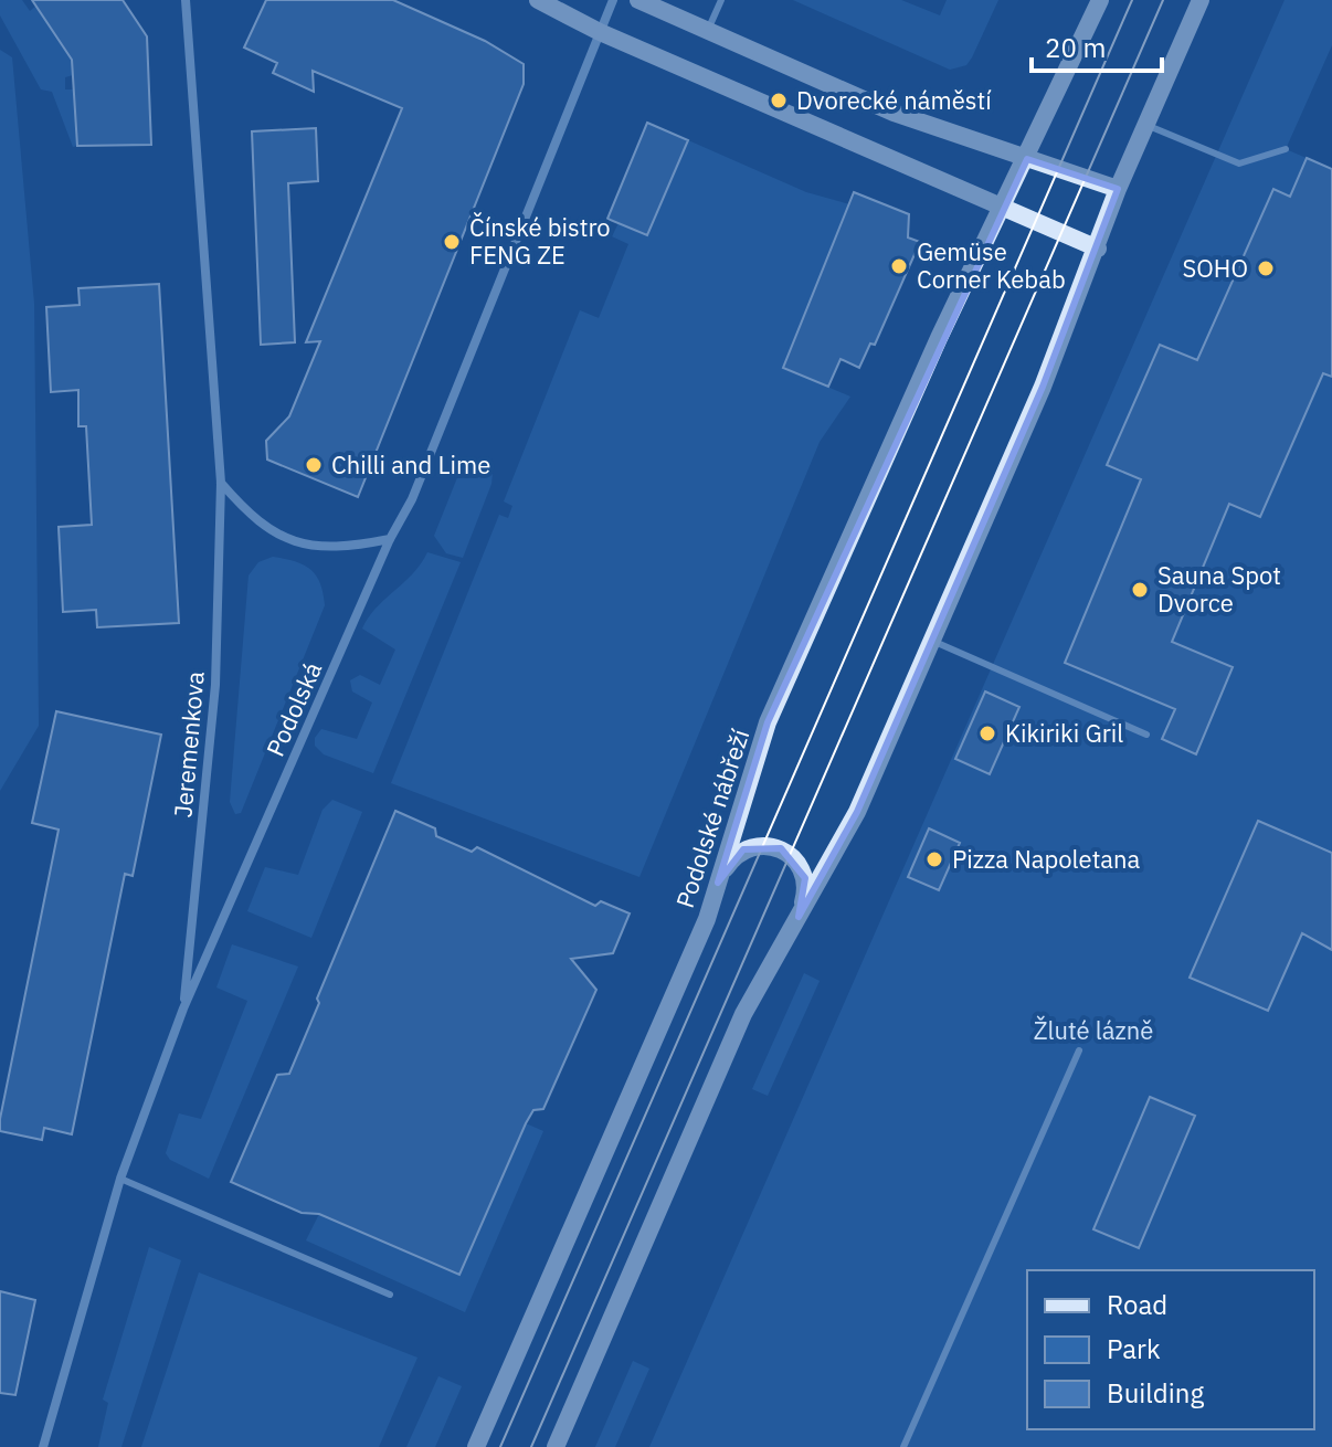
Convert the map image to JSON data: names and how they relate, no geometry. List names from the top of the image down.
{
  "streets": {
    "main road": ["Podolské nábřeží"],
    "street": ["Podolská", "Jeremenkova"]
  },
  "crossings": [
    ["Podolská", "Jeremenkova"]
  ],
  "parks": ["Žluté lázně"],
  "places": [
    "Dvorecké náměstí",
    "Čínské bistro FENG ZE",
    "Gemüse Corner Kebab",
    "SOHO",
    "Chilli and Lime",
    "Sauna Spot Dvorce",
    "Kikiriki Gril",
    "Pizza Napoletana"
  ],
  "legend": ["Road", "Park", "Building"],
  "scale_bar": "20 m"
}
